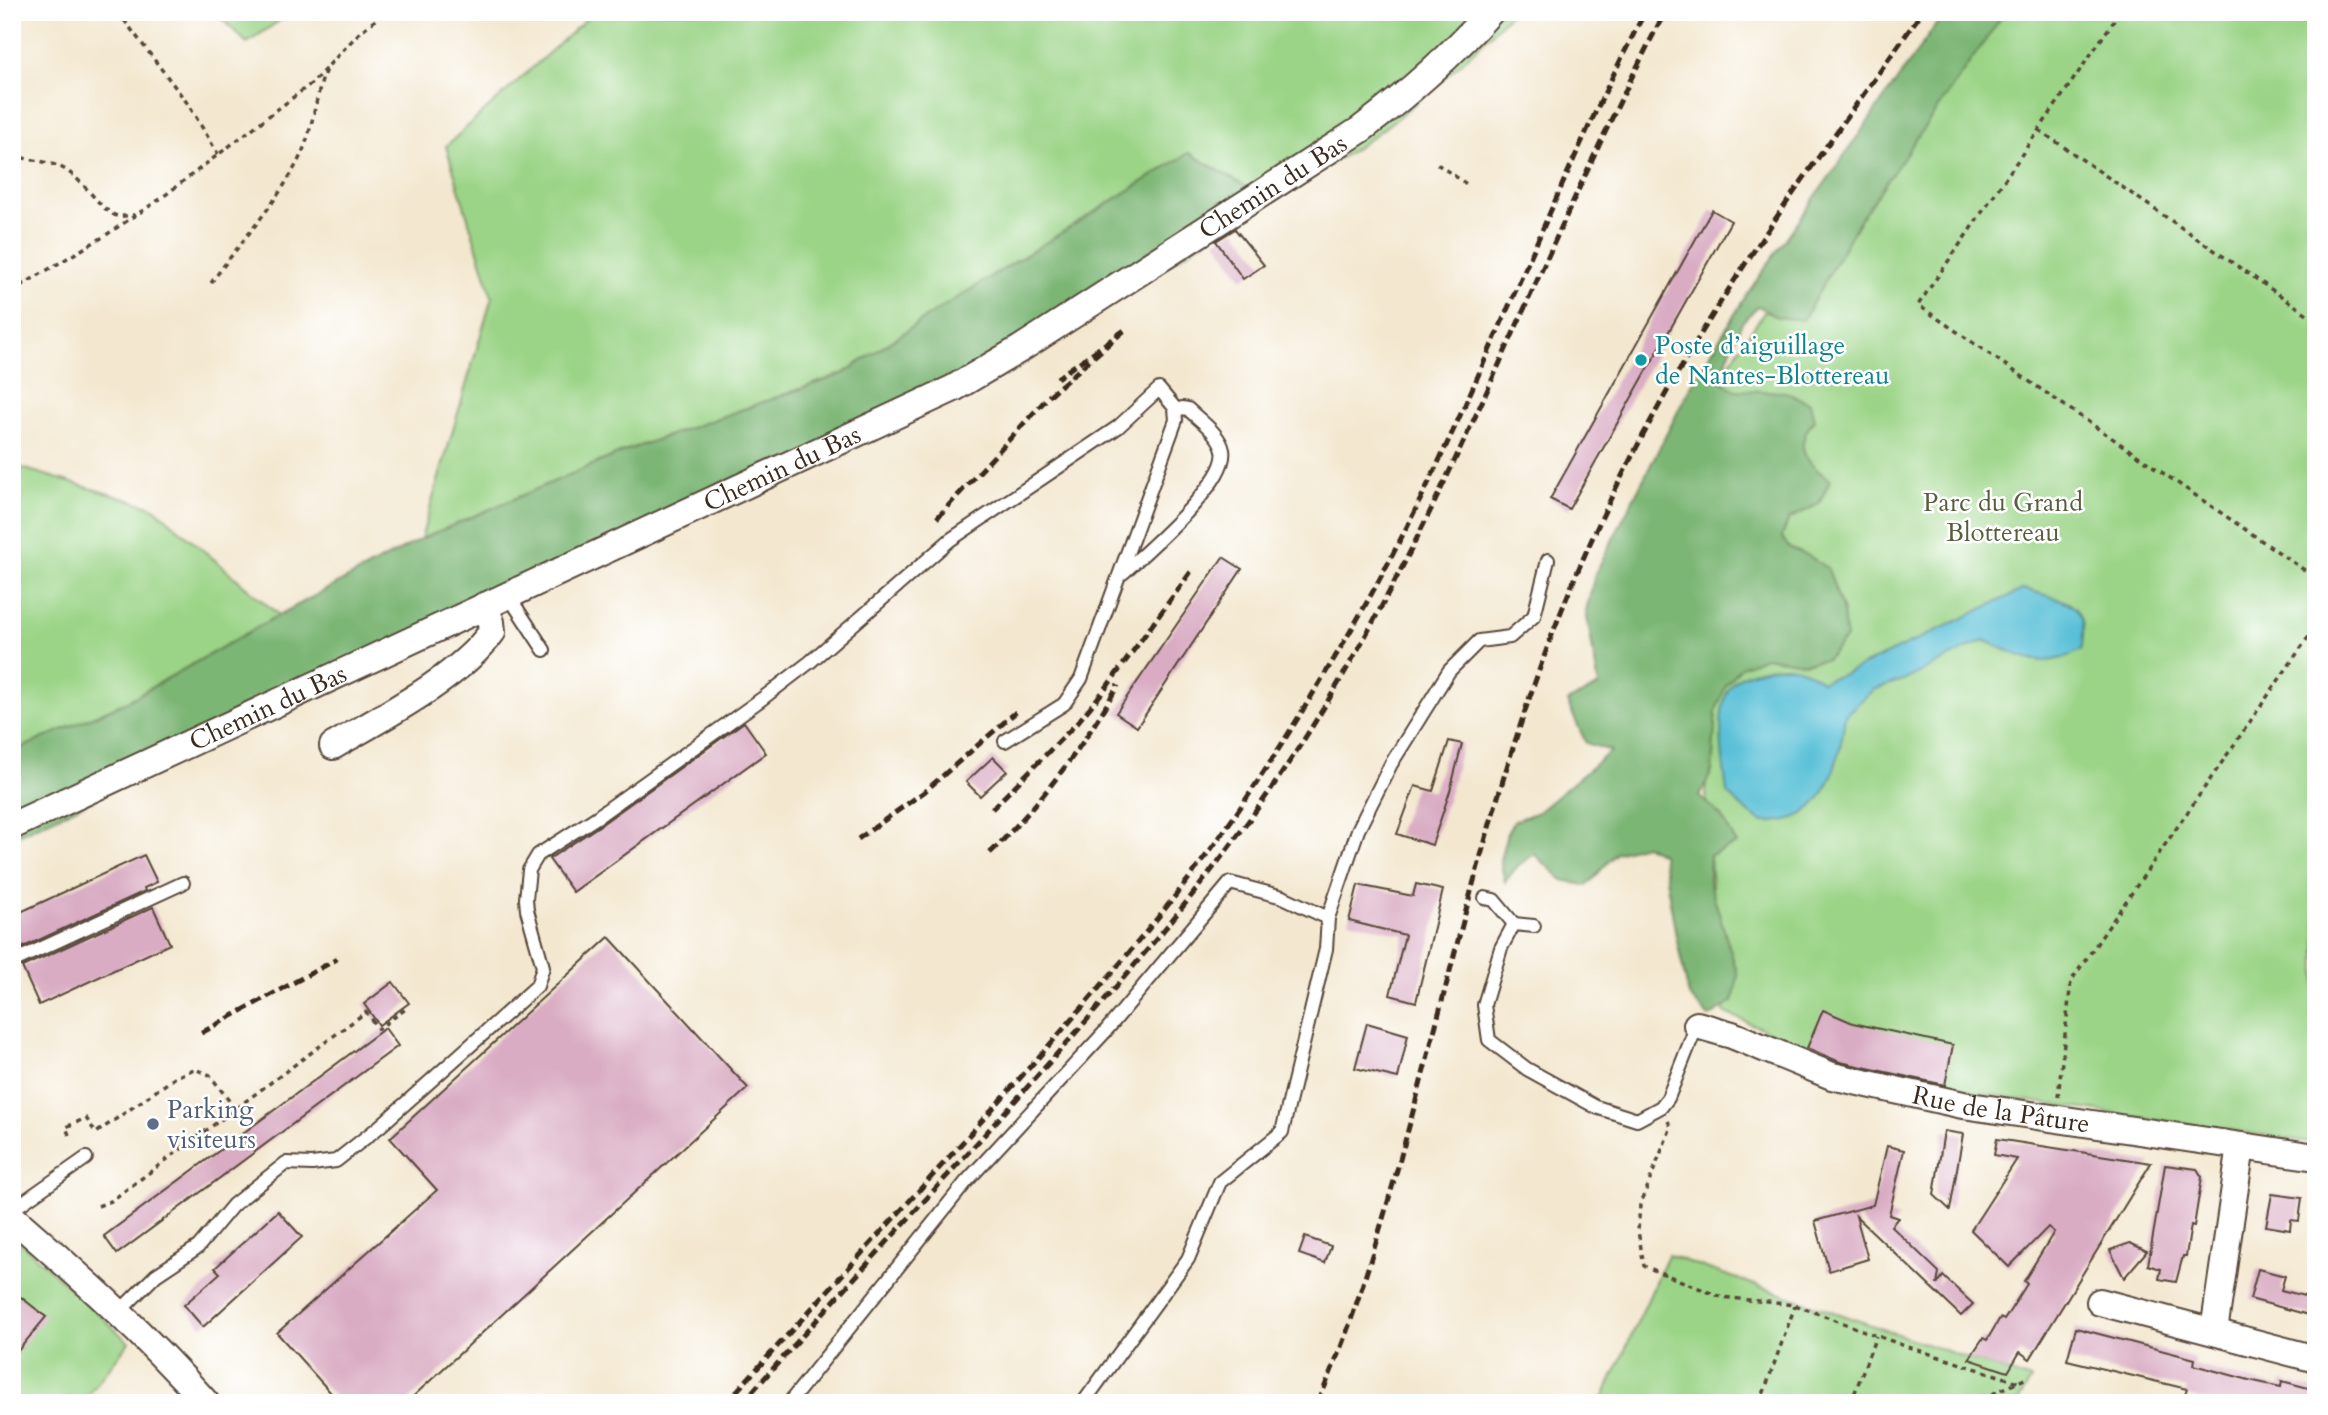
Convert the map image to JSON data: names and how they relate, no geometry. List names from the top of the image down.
{
  "streets": {
    "street": ["Chemin du Bas", "Rue de la Pâture"]
  },
  "parks": ["Parc du Grand Blottereau"],
  "places": ["Poste d’aiguillage de Nantes-Blottereau", "Parking visiteurs"]
}
